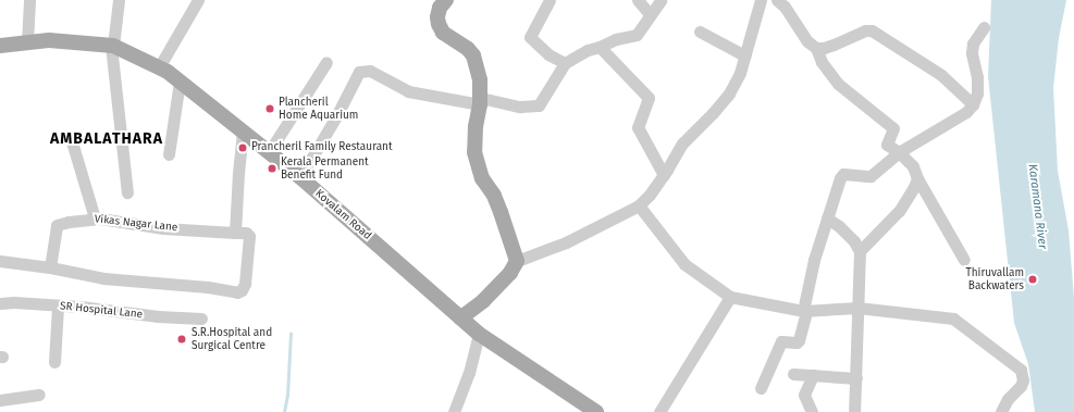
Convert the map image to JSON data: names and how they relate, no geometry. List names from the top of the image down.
{
  "streets": {
    "main road": ["Kovalam Road"],
    "street": ["Vikas Nagar Lane", "SR Hospital Lane"]
  },
  "districts": ["AMBALATHARA"],
  "water": ["Karamana River"],
  "places": [
    "Plancheril Home Aquarium",
    "Prancheril Family Restaurant",
    "Kerala Permanent Benefit Fund",
    "Thiruvallam Backwaters",
    "S.R.Hospital and Surgical Centre"
  ]
}
